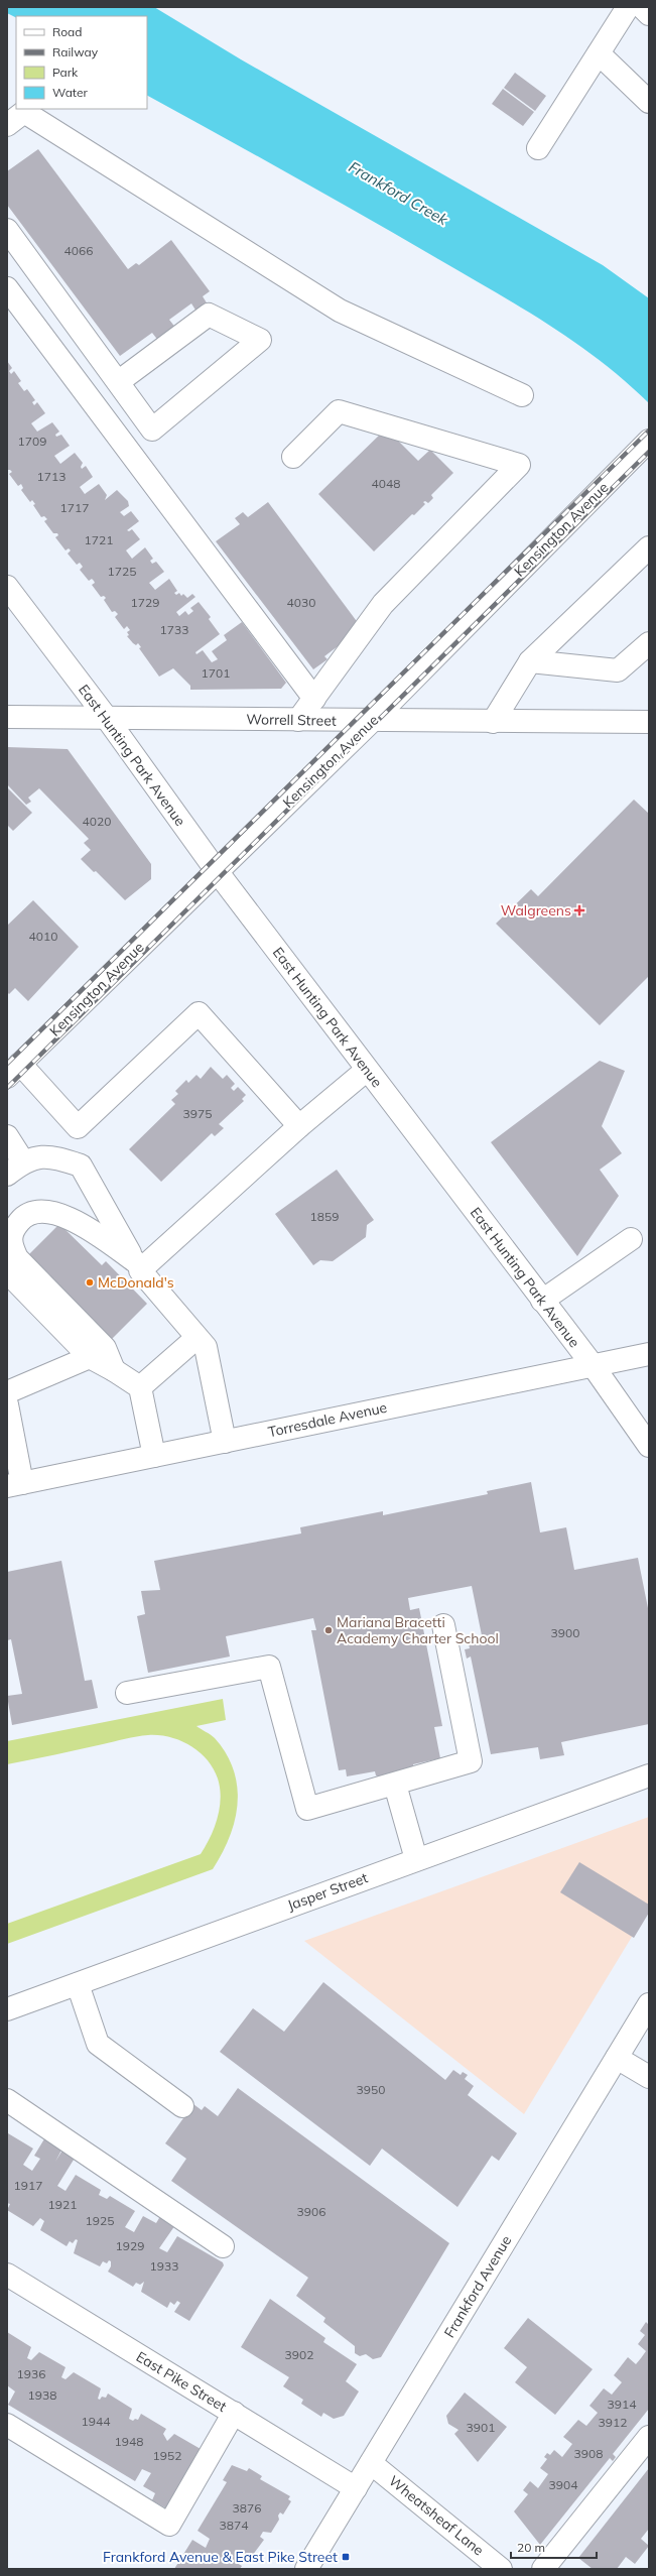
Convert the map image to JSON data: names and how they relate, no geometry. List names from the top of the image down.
{
  "streets": {
    "street": [
      "Kensington Avenue",
      "Worrell Street",
      "East Hunting Park Avenue",
      "Torresdale Avenue",
      "Jasper Street",
      "Frankford Avenue",
      "East Pike Street",
      "Wheatsheaf Lane"
    ]
  },
  "crossings": [
    ["Kensington Avenue", "Worrell Street"],
    ["Kensington Avenue", "East Hunting Park Avenue"],
    ["Worrell Street", "East Hunting Park Avenue"],
    ["East Hunting Park Avenue", "Torresdale Avenue"],
    ["Frankford Avenue", "East Pike Street"],
    ["Frankford Avenue", "Wheatsheaf Lane"]
  ],
  "water": ["Frankford Creek"],
  "places": {
    "health": ["Walgreens"],
    "other": ["McDonald's", "Mariana Bracetti Academy Charter School"],
    "transit": ["Frankford Avenue & East Pike Street"]
  },
  "house_numbers": [
    "4066",
    "1709",
    "1713",
    "4048",
    "1717",
    "1721",
    "1725",
    "1729",
    "4030",
    "1733",
    "1701",
    "4020",
    "4010",
    "3975",
    "1859",
    "3900",
    "3950",
    "1917",
    "1921",
    "3906",
    "1925",
    "1929",
    "1933",
    "3902",
    "1936",
    "1938",
    "3914",
    "1944",
    "3912",
    "3901",
    "1948",
    "3908",
    "1952",
    "3904",
    "3876",
    "3874"
  ],
  "legend": [
    "Road",
    "Railway",
    "Park",
    "Water"
  ],
  "scale_bar": "20 m"
}
